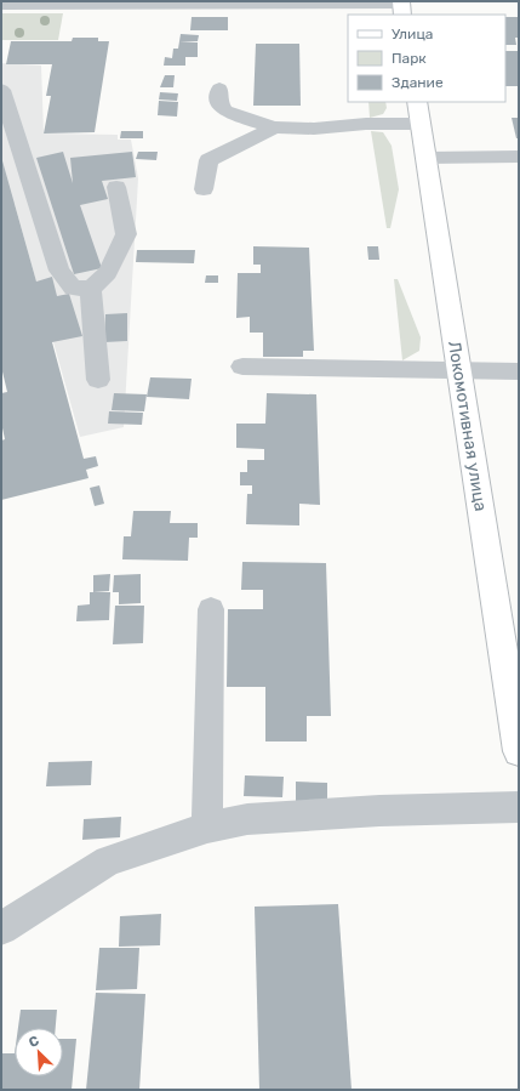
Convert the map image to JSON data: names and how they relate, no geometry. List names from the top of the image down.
{
  "streets": {
    "main road": ["Локомотивная улица"]
  },
  "legend": ["Улица", "Парк", "Здание"],
  "north": "top left"
}
